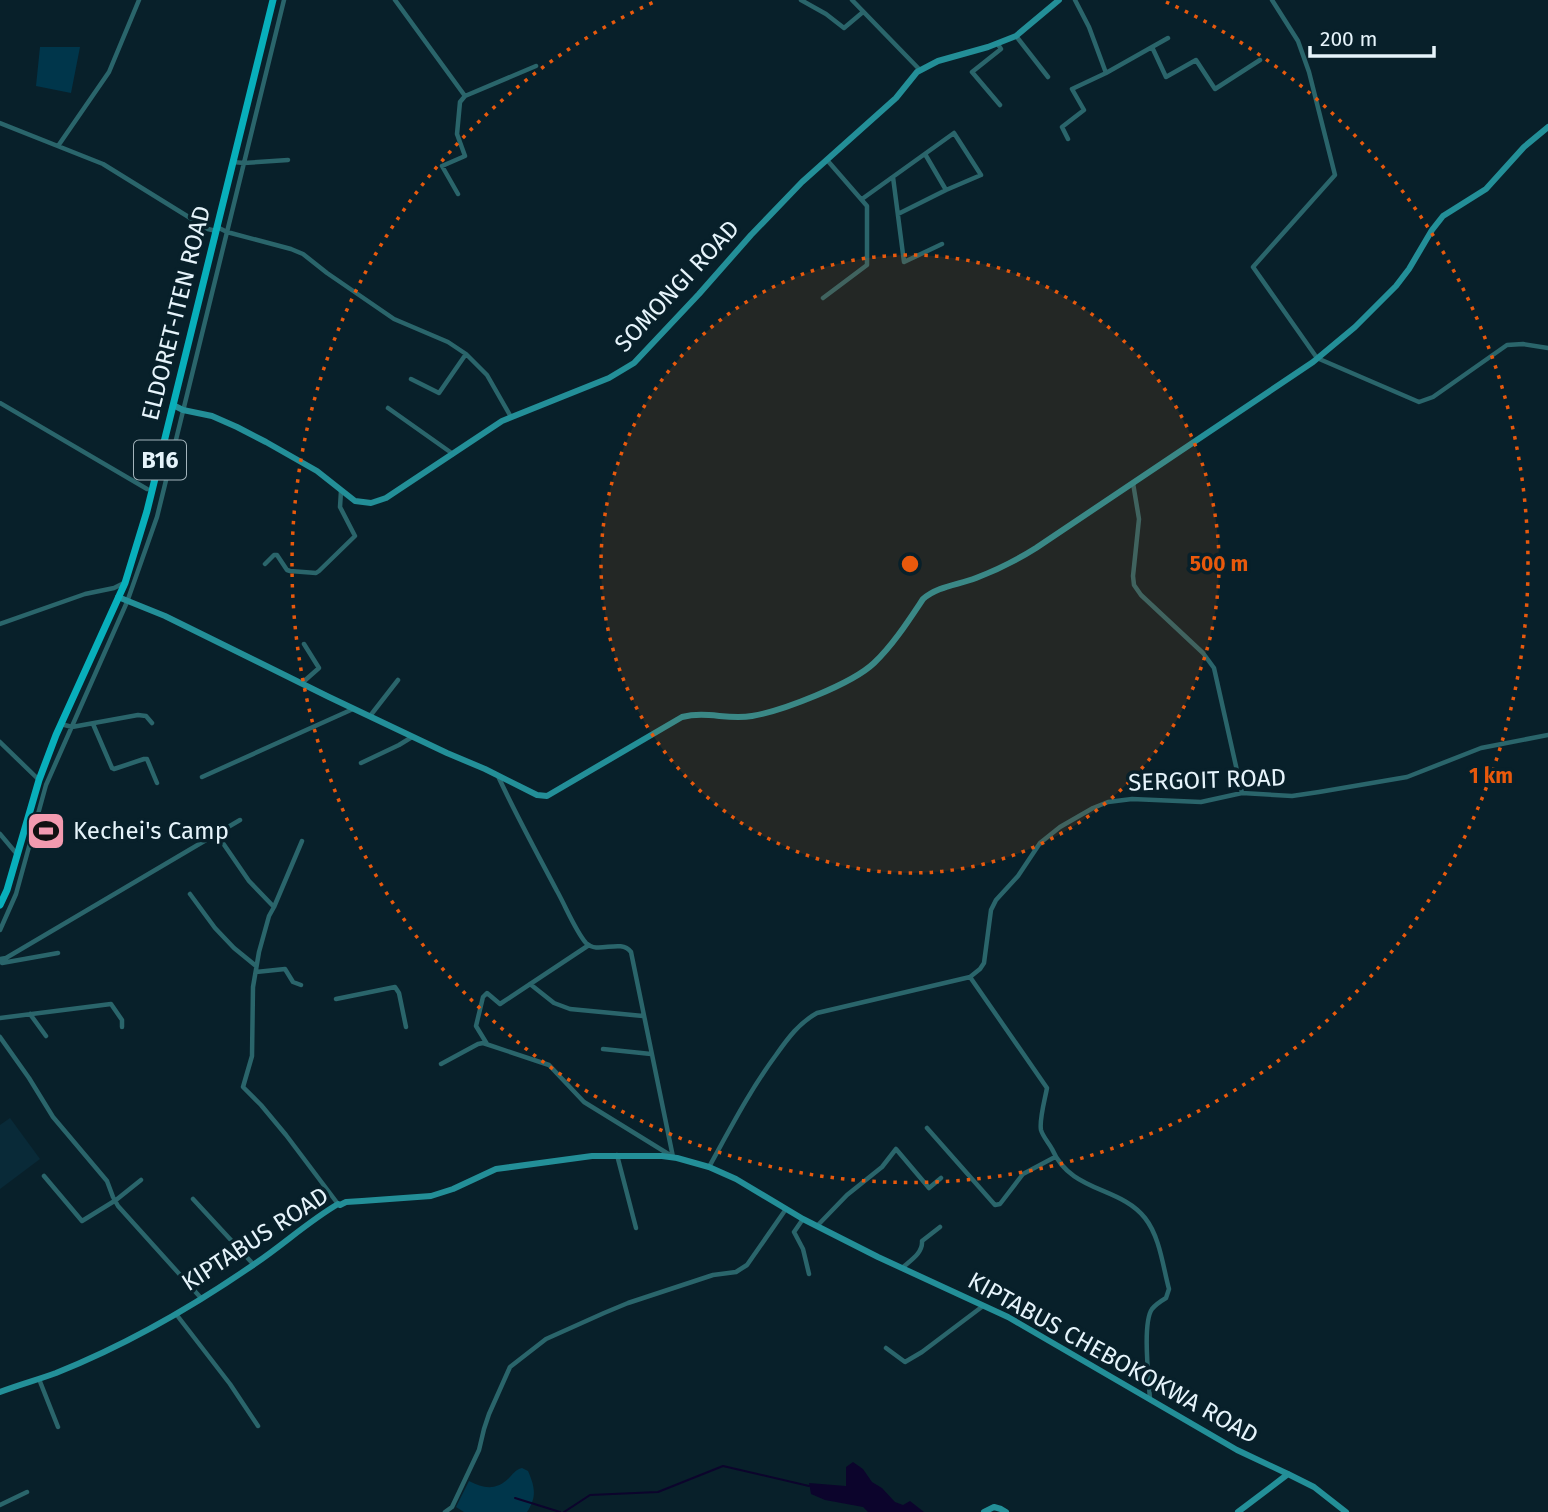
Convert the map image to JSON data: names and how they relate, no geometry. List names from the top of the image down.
{
  "streets": {
    "main road": ["ELDORET-ITEN ROAD", "B16"],
    "street": [
      "SOMONGI ROAD",
      "SERGOIT ROAD",
      "KIPTABUS ROAD",
      "KIPTABUS CHEBOKOKWA ROAD"
    ]
  },
  "crossings": [
    ["SOMONGI ROAD", "ELDORET-ITEN ROAD"],
    ["KIPTABUS ROAD", "KIPTABUS CHEBOKOKWA ROAD"]
  ],
  "places": {
    "sports": ["Kechei's Camp"]
  },
  "scale_bar": "200 m",
  "rings": ["500 m", "1 km"]
}
